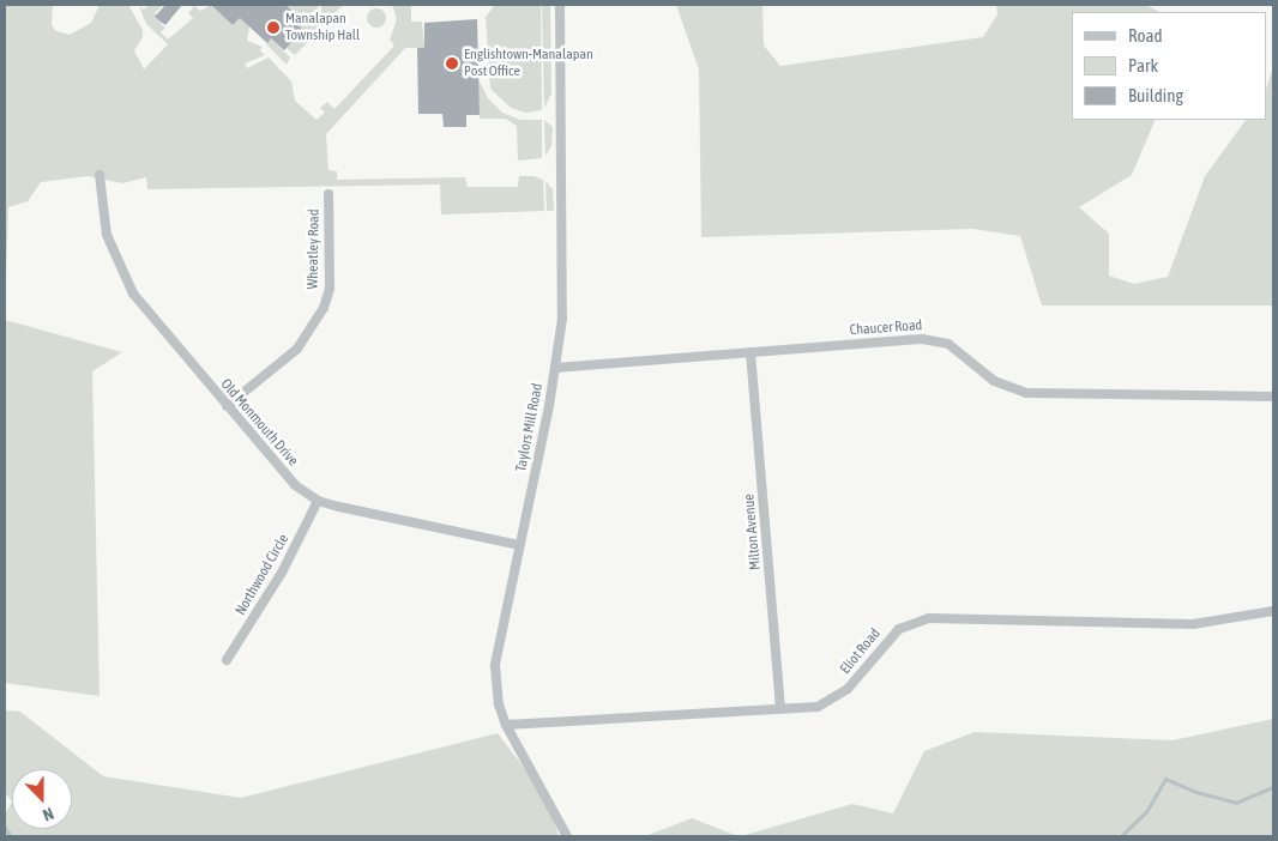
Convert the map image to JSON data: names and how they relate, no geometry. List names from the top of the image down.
{
  "streets": {
    "street": [
      "Wheatley Road",
      "Chaucer Road",
      "Old Monmouth Drive",
      "Taylors Mill Road",
      "Milton Avenue",
      "Northwood Circle",
      "Eliot Road"
    ]
  },
  "crossings": [
    ["Wheatley Road", "Old Monmouth Drive"],
    ["Chaucer Road", "Taylors Mill Road"],
    ["Chaucer Road", "Milton Avenue"],
    ["Old Monmouth Drive", "Taylors Mill Road"],
    ["Old Monmouth Drive", "Northwood Circle"],
    ["Taylors Mill Road", "Eliot Road"],
    ["Milton Avenue", "Eliot Road"]
  ],
  "places": ["Manalapan Township Hall", "Englishtown-Manalapan Post Office"],
  "legend": ["Road", "Park", "Building"],
  "north": "bottom"
}
